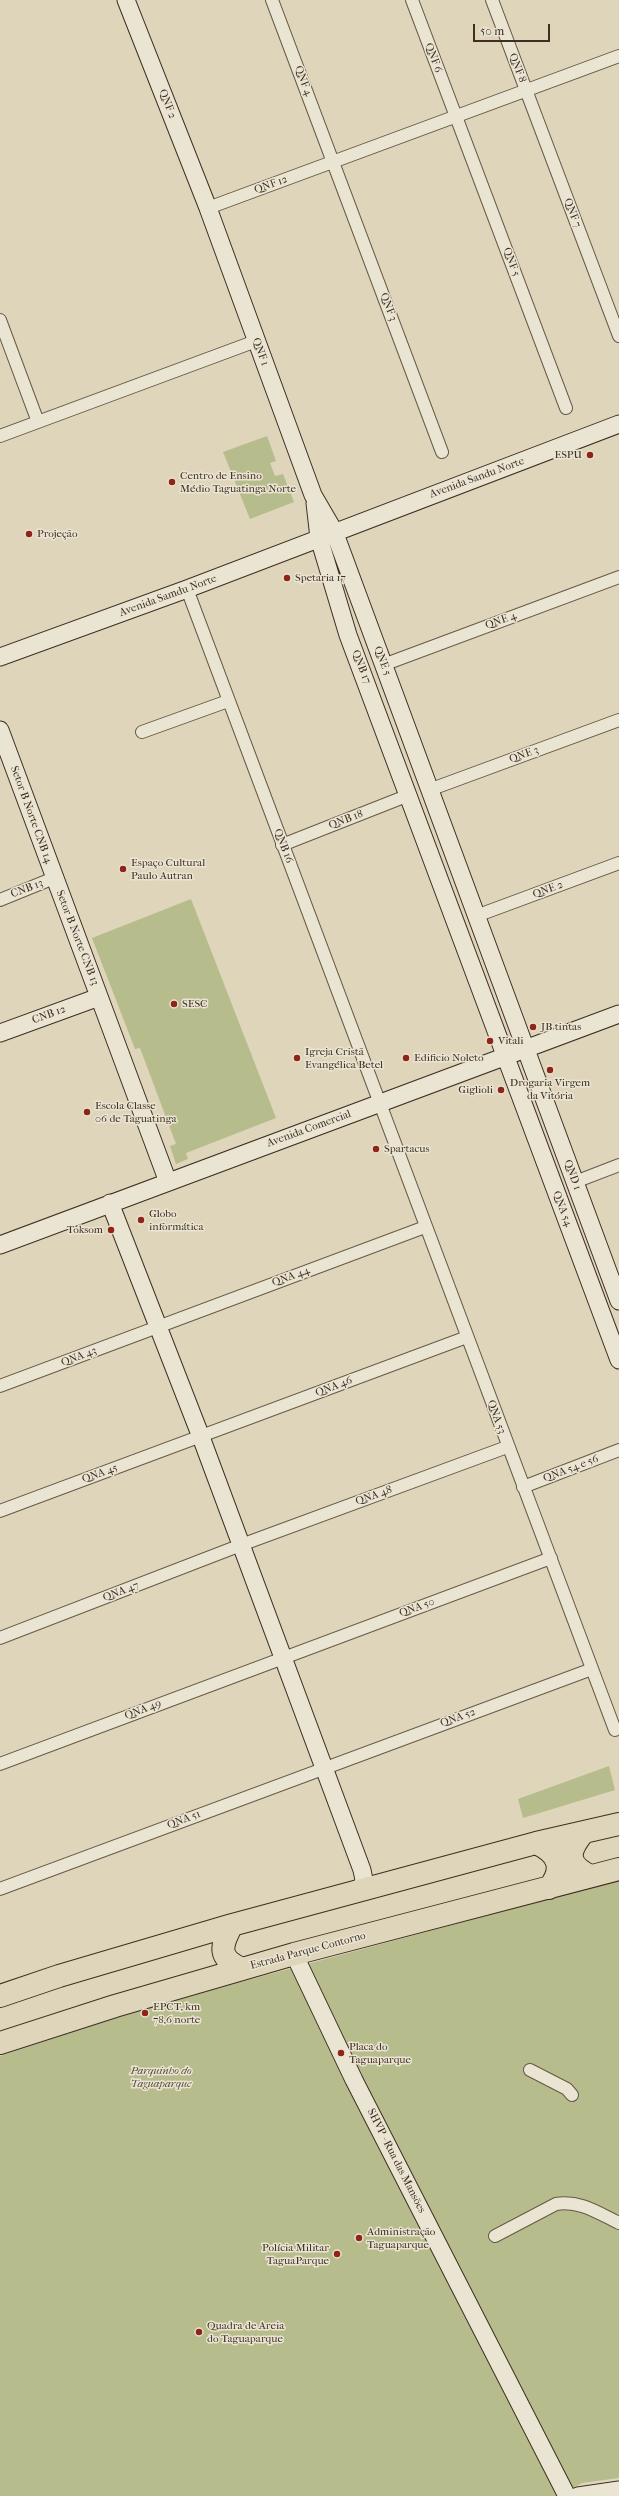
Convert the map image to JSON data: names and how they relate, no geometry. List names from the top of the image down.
{
  "streets": {
    "highway": ["Estrada Parque Contorno"],
    "main road": [
      "QNF 2",
      "QNF 1",
      "Avenida Sandu Norte",
      "Avenida Samdu Norte",
      "QNE 5",
      "QNB 17",
      "Setor B Norte CNB 14",
      "Setor B Norte CNB 13",
      "CNB 12",
      "Avenida Comercial",
      "QND 1",
      "QNA 54",
      "SHVP - Rua das Mansões"
    ],
    "street": [
      "QNF 6",
      "QNF 8",
      "QNF 4",
      "QNF 12",
      "QNF 7",
      "QNF 5",
      "QNF 3",
      "QNE 4",
      "QNE 3",
      "QNB 18",
      "QNB 16",
      "CNB 13",
      "QNE 2",
      "QNA 44",
      "QNA 43",
      "QNA 46",
      "QNA 53",
      "QNA 54 e 56",
      "QNA 45",
      "QNA 48",
      "QNA 47",
      "QNA 50",
      "QNA 49",
      "QNA 52",
      "QNA 51"
    ]
  },
  "crossings": [
    ["QNF 6", "QNF 12"],
    ["QNF 6", "QNF 5"],
    ["QNF 8", "QNF 12"],
    ["QNF 8", "QNF 7"],
    ["QNF 4", "QNF 12"],
    ["QNF 4", "QNF 3"],
    ["QNF 2", "QNF 12"],
    ["QNF 2", "QNF 1"],
    ["QNF 12", "QNF 7"],
    ["QNF 12", "QNF 5"],
    ["QNF 12", "QNF 3"],
    ["QNF 12", "QNF 1"],
    ["QNF 1", "Avenida Sandu Norte"],
    ["QNF 1", "Avenida Samdu Norte"],
    ["QNF 1", "QNE 5"],
    ["QNF 1", "QNB 17"],
    ["Avenida Sandu Norte", "Avenida Samdu Norte"],
    ["Avenida Sandu Norte", "QNE 5"],
    ["Avenida Sandu Norte", "QNB 17"],
    ["Avenida Samdu Norte", "QNE 5"],
    ["Avenida Samdu Norte", "QNB 17"],
    ["Avenida Samdu Norte", "QNB 16"],
    ["QNE 4", "QNE 5"],
    ["QNE 5", "QNB 17"],
    ["QNE 5", "QNE 3"],
    ["QNE 5", "QNE 2"],
    ["QNE 5", "QND 1"],
    ["QNB 17", "QNB 18"],
    ["Setor B Norte CNB 14", "CNB 13"],
    ["Setor B Norte CNB 14", "Setor B Norte CNB 13"],
    ["QNB 18", "QNB 16"],
    ["QNB 16", "Avenida Comercial"],
    ["QNB 16", "QNA 53"],
    ["CNB 13", "Setor B Norte CNB 13"],
    ["QNE 2", "QND 1"],
    ["Setor B Norte CNB 13", "CNB 12"],
    ["Setor B Norte CNB 13", "Avenida Comercial"],
    ["Avenida Comercial", "QND 1"],
    ["Avenida Comercial", "QNA 54"],
    ["Avenida Comercial", "QNA 53"],
    ["QNA 44", "QNA 43"],
    ["QNA 44", "QNA 53"],
    ["QNA 46", "QNA 53"],
    ["QNA 46", "QNA 45"],
    ["QNA 53", "QNA 54 e 56"],
    ["QNA 53", "QNA 48"],
    ["QNA 53", "QNA 50"],
    ["QNA 53", "QNA 52"],
    ["QNA 48", "QNA 47"],
    ["QNA 50", "QNA 49"],
    ["QNA 52", "QNA 51"],
    ["Estrada Parque Contorno", "SHVP - Rua das Mansões"]
  ],
  "parks": ["Parquinho do Taguaparque"],
  "places": [
    "ESPU",
    "Centro de Ensino Médio Taguatinga Norte",
    "Projeção",
    "Spetaria 17",
    "Espaço Cultural Paulo Autran",
    "SESC",
    "JB tintas",
    "Vitali",
    "Igreja Cristã Evangélica Betel",
    "Edificio Noleto",
    "Drogaria Virgem da Vitória",
    "Giglioli",
    "Escola Classe 06 de Taguatinga",
    "Spartacus",
    "Globo informática",
    "Toksom",
    "EPCT, km 78,6 norte",
    "Placa do Taguaparque",
    "Administração Taguaparque",
    "Polícia Militar TaguaParque",
    "Quadra de Areia do Taguaparque"
  ],
  "scale_bar": "50 m"
}
